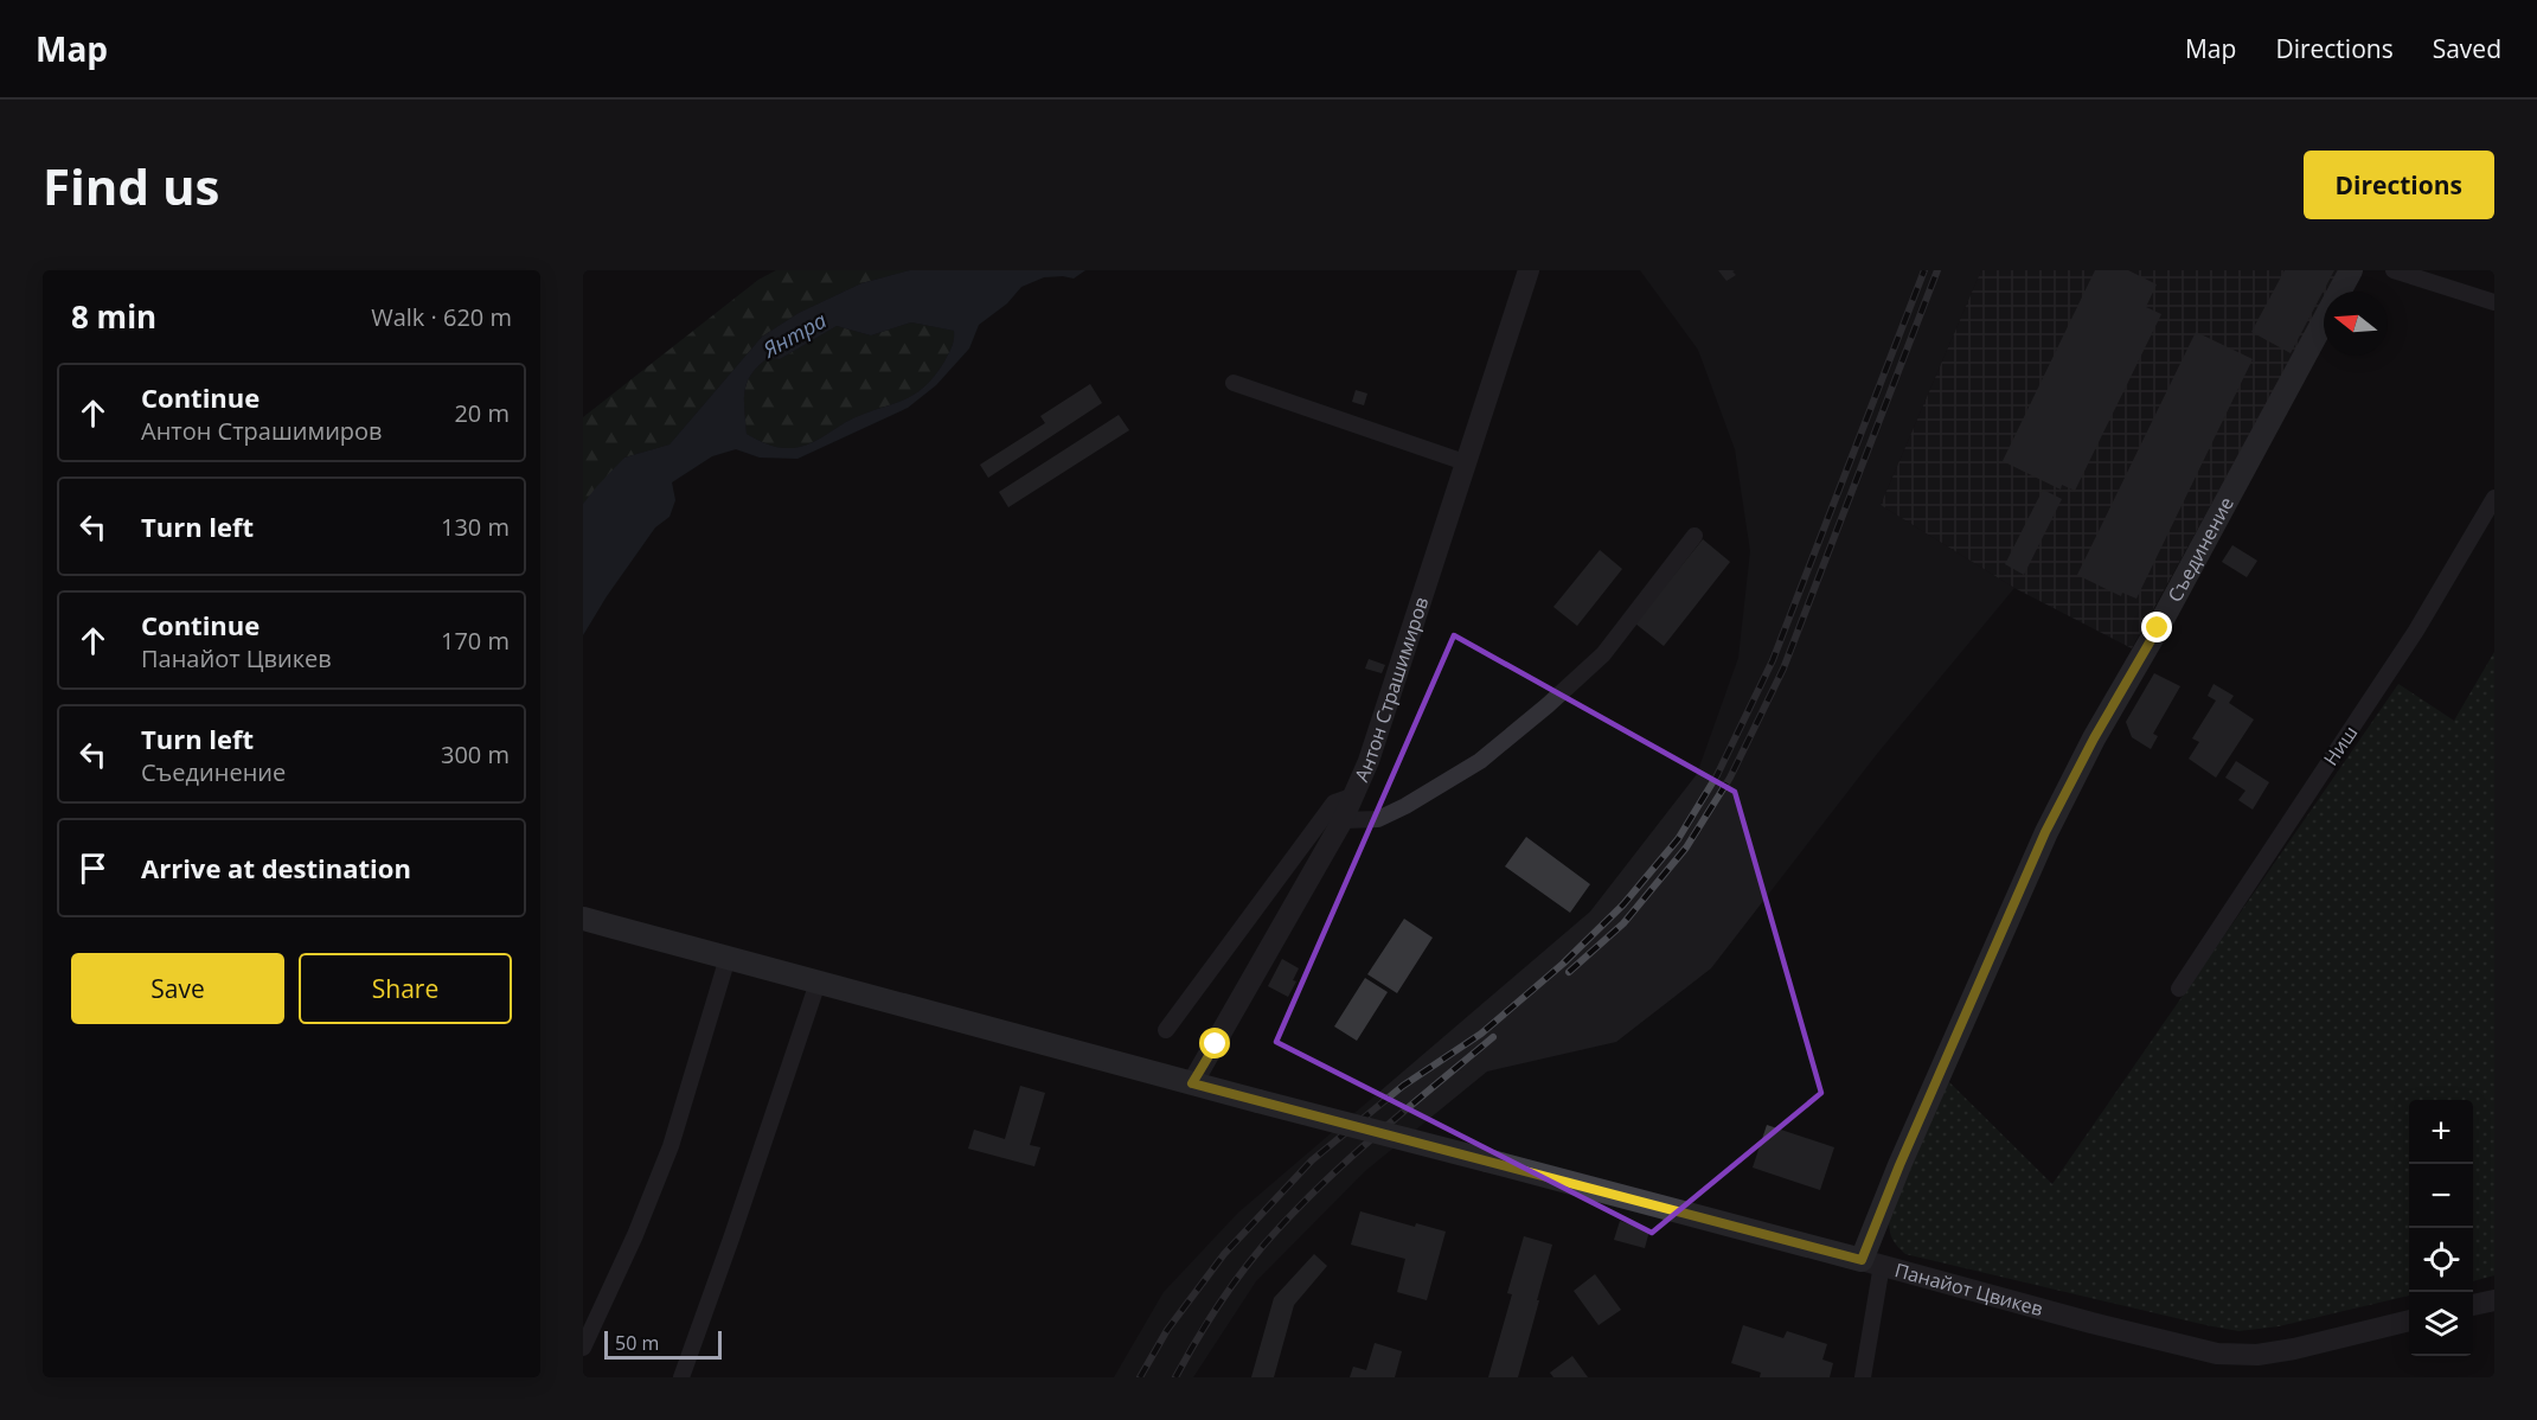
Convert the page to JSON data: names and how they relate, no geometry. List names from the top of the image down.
{
  "streets": {
    "main road": ["Съединение", "Панайот Цвикев"],
    "street": ["Антон Страшимиров", "Ниш"]
  },
  "crossings": [
    ["Съединение", "Панайот Цвикев"],
    ["Антон Страшимиров", "Панайот Цвикев"]
  ],
  "water": ["Янтра"],
  "scale_bar": "50 m",
  "north": "left",
  "page": {
    "header": "Map",
    "nav": ["Map", "Directions", "Saved"],
    "buttons": [
      "Directions",
      ["Save", "Share"]
    ],
    "title": "Find us",
    "heading": ["8 min", "Walk · 620 m"],
    "list": [
      ["Continue", "Антон Страшимиров", "20 m"],
      ["Turn left", "130 m"],
      ["Continue", "Панайот Цвикев", "170 m"],
      ["Turn left", "Съединение", "300 m"],
      "Arrive at destination"
    ],
    "map_buttons": ["+", "−"],
    "scale": "50 m"
  }
}
